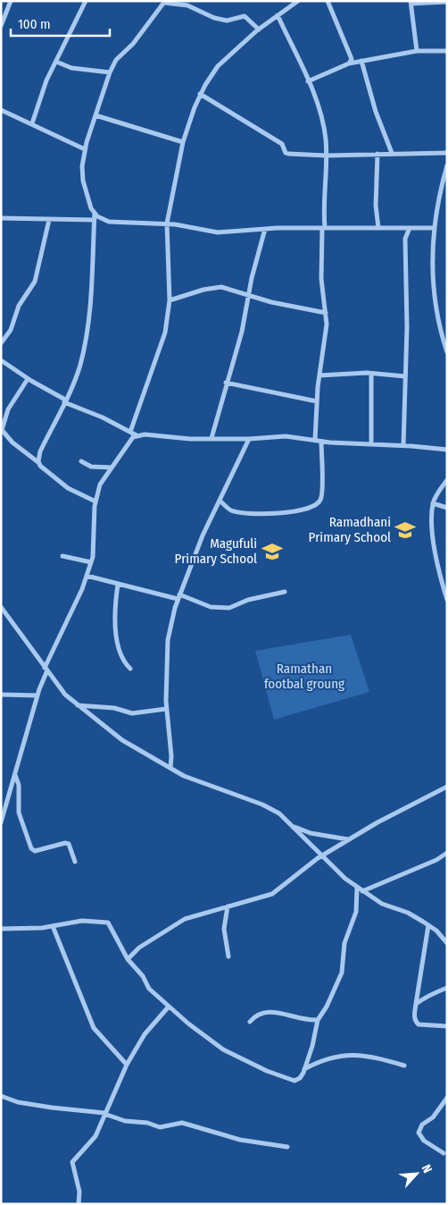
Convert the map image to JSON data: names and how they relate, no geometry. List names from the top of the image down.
{
  "parks": ["Ramathan footbal groung"],
  "places": {
    "school or university": ["Ramadhani Primary School", "Magufuli Primary School"]
  },
  "scale_bar": "100 m",
  "north": "top right"
}
